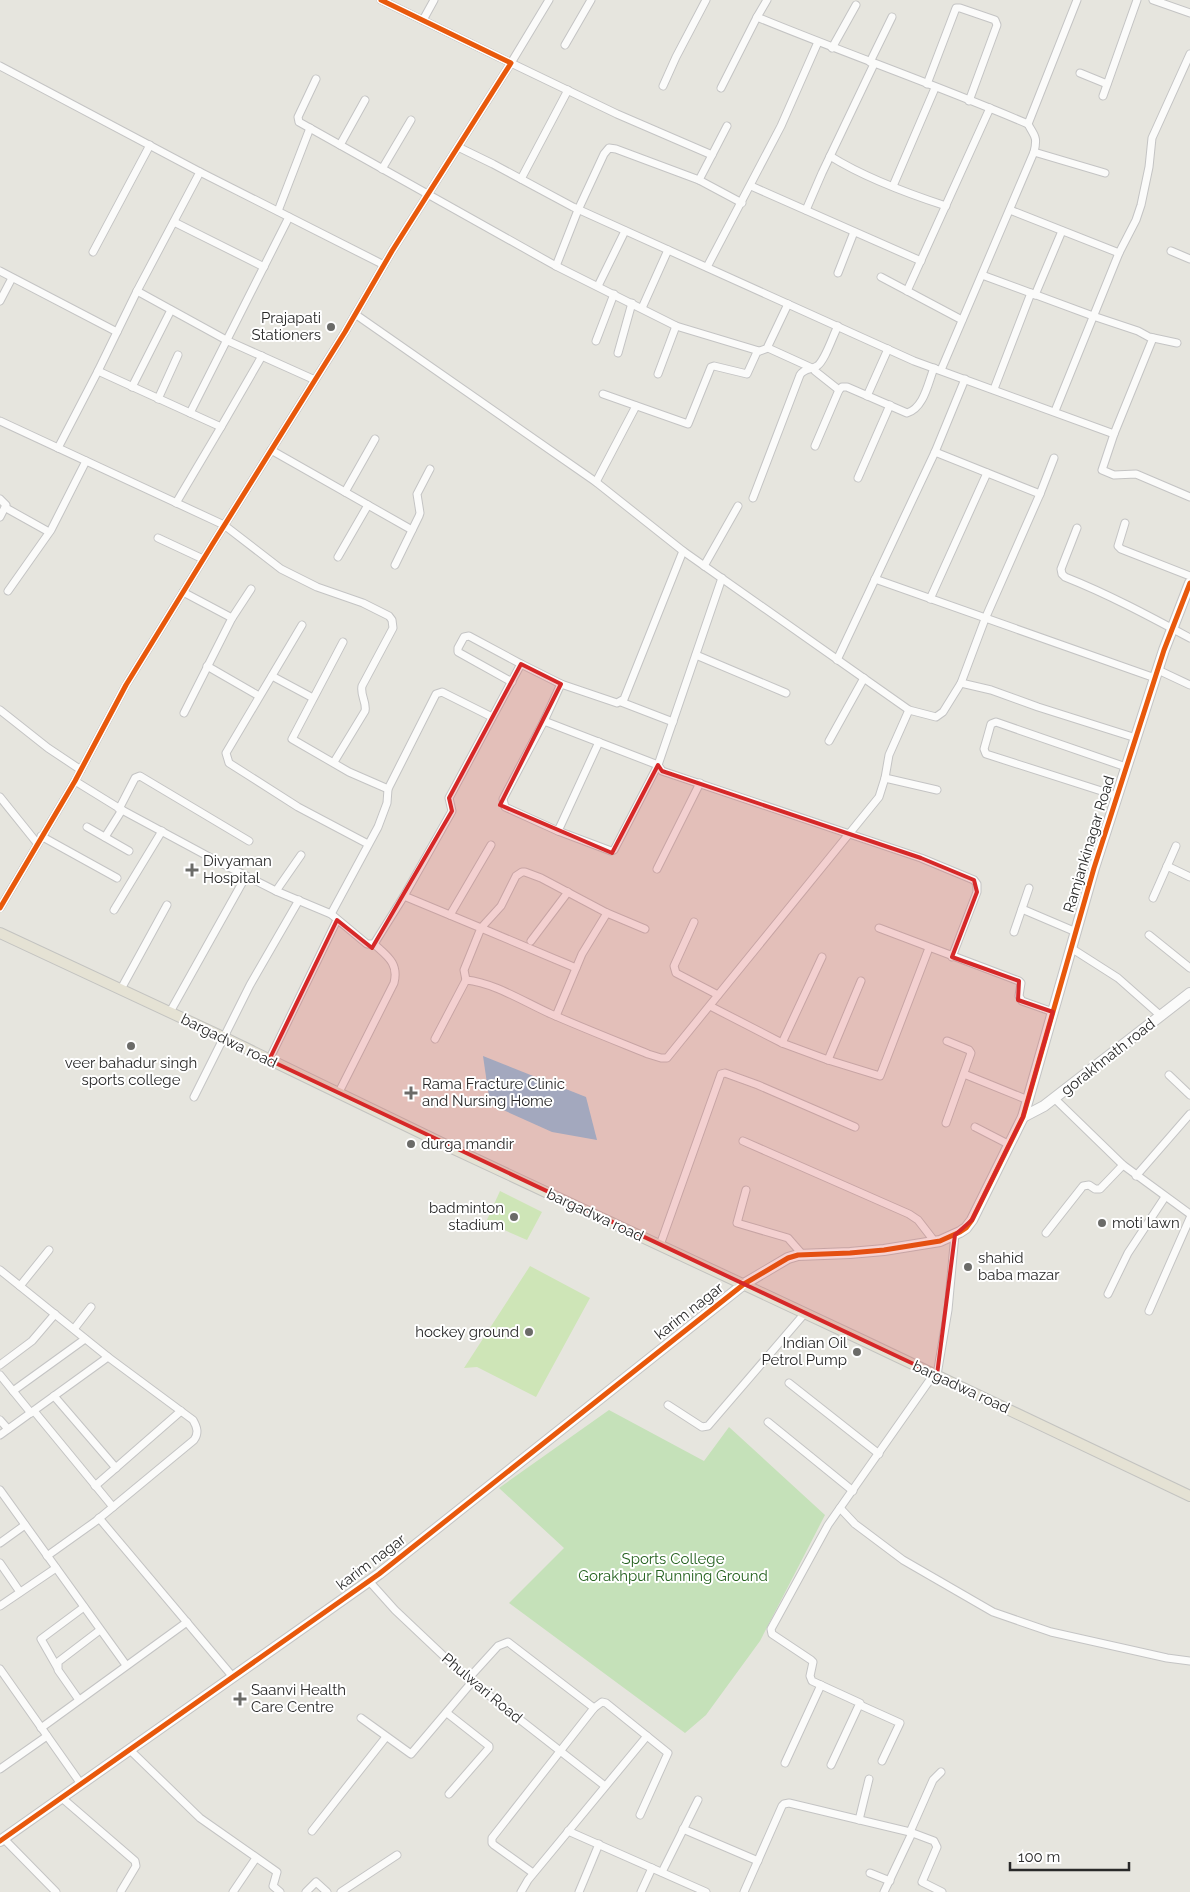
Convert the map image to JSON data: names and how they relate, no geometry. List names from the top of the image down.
{
  "streets": {
    "main road": ["bargadwa road"],
    "street": [
      "Ramjankinagar Road",
      "gorakhnath road",
      "karim nagar",
      "Phulwari Road"
    ]
  },
  "crossings": [
    ["Ramjankinagar Road", "gorakhnath road"],
    ["bargadwa road", "karim nagar"],
    ["karim nagar", "Phulwari Road"]
  ],
  "parks": ["Sports College Gorakhpur Running Ground"],
  "places": {
    "other": [
      "Prajapati Stationers",
      "veer bahadur singh sports college",
      "durga mandir",
      "badminton stadium",
      "moti lawn",
      "shahid baba mazar",
      "hockey ground",
      "Indian Oil Petrol Pump"
    ],
    "health": ["Divyaman Hospital", "Rama Fracture Clinic and Nursing Home", "Saanvi Health Care Centre"]
  },
  "scale_bar": "100 m"
}
